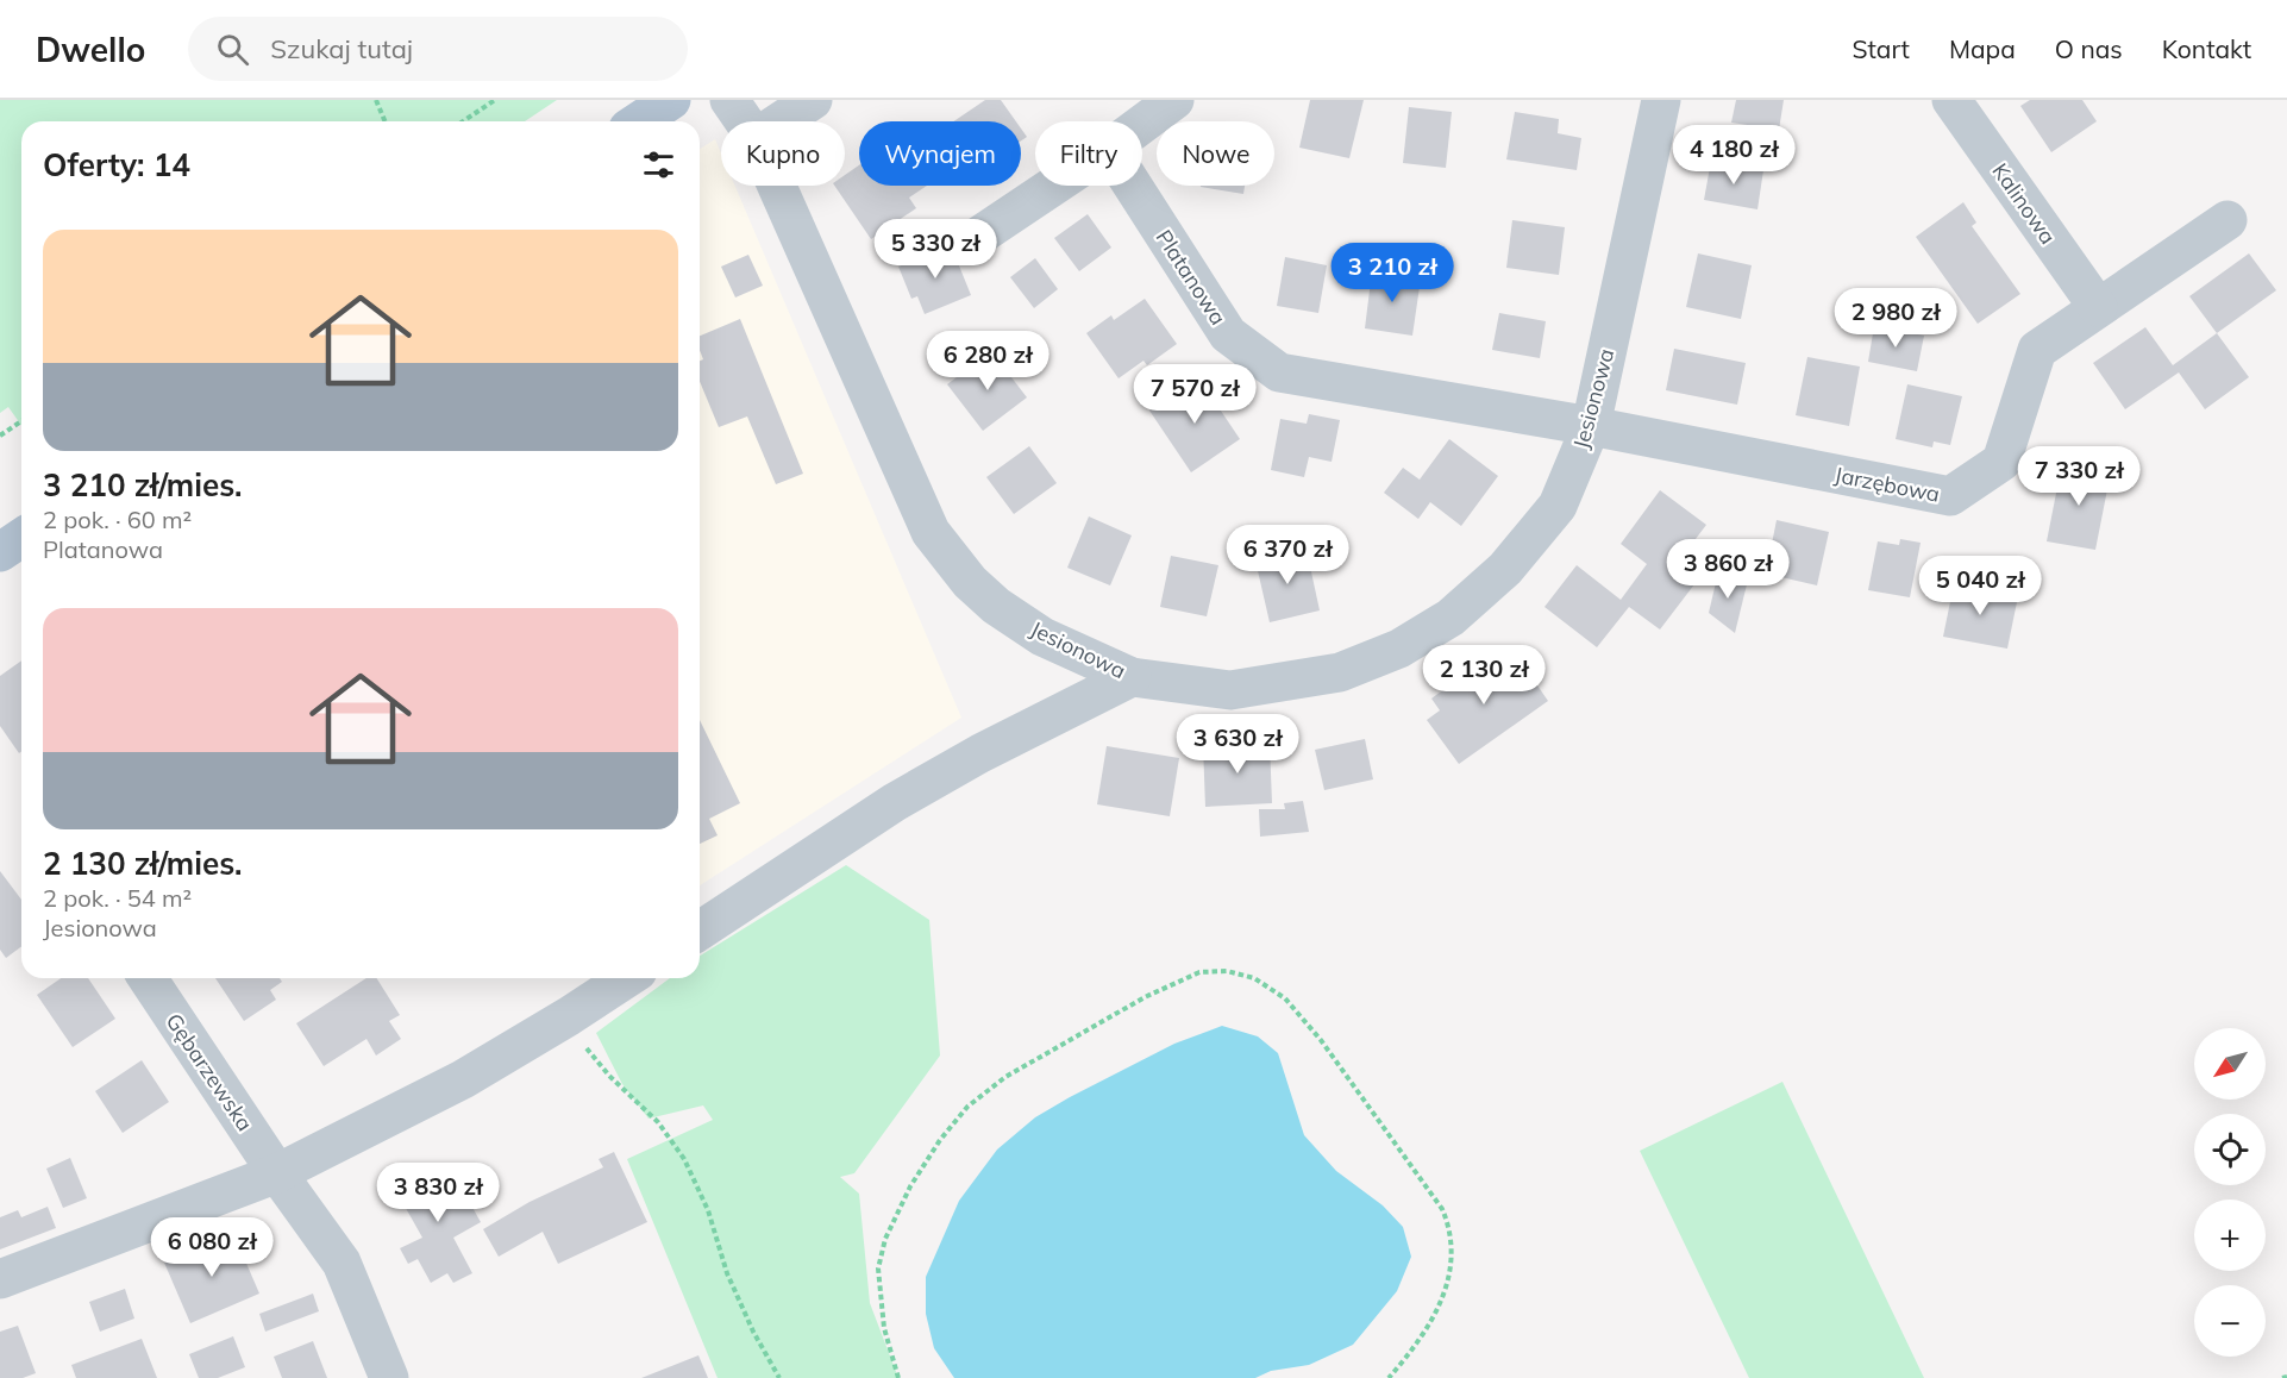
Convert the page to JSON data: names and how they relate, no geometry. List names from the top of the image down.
{
  "streets": {
    "street": [
      "Kalinowa",
      "Platanowa",
      "Jesionowa",
      "Jarzębowa",
      "Gębarzewska"
    ]
  },
  "crossings": [
    ["Kalinowa", "Jarzębowa"],
    ["Platanowa", "Jesionowa"],
    ["Platanowa", "Jarzębowa"],
    ["Jesionowa", "Jarzębowa"]
  ],
  "north": "bottom left",
  "page": {
    "header": "Dwello",
    "search": "Szukaj tutaj",
    "nav": [
      "Start",
      "Mapa",
      "O nas",
      "Kontakt"
    ],
    "chip": [
      "Kupno",
      "Wynajem",
      "Filtry",
      "Nowe"
    ],
    "heading": "Oferty: 14",
    "price": [
      "4 180 zł",
      "5 330 zł",
      "3 210 zł",
      "2 980 zł",
      "6 280 zł",
      "7 570 zł",
      "7 330 zł",
      "6 370 zł",
      "3 860 zł",
      "5 040 zł",
      "2 130 zł",
      "3 630 zł",
      "3 830 zł",
      "6 080 zł"
    ],
    "list": [
      {
        "name": "3 210 zł/mies.",
        "note": "2 pok. · 60 m² · Platanowa"
      },
      {
        "name": "2 130 zł/mies.",
        "note": "2 pok. · 54 m² · Jesionowa"
      }
    ],
    "map_buttons": ["+", "−"]
  }
}
